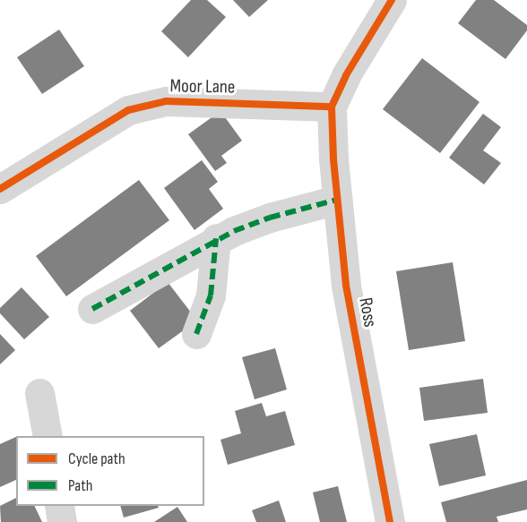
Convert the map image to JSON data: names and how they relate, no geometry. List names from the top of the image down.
{
  "streets": {
    "street": ["Moor Lane", "Ross"]
  },
  "crossings": [
    ["Moor Lane", "Ross"]
  ],
  "legend": ["Cycle path", "Path"]
}
